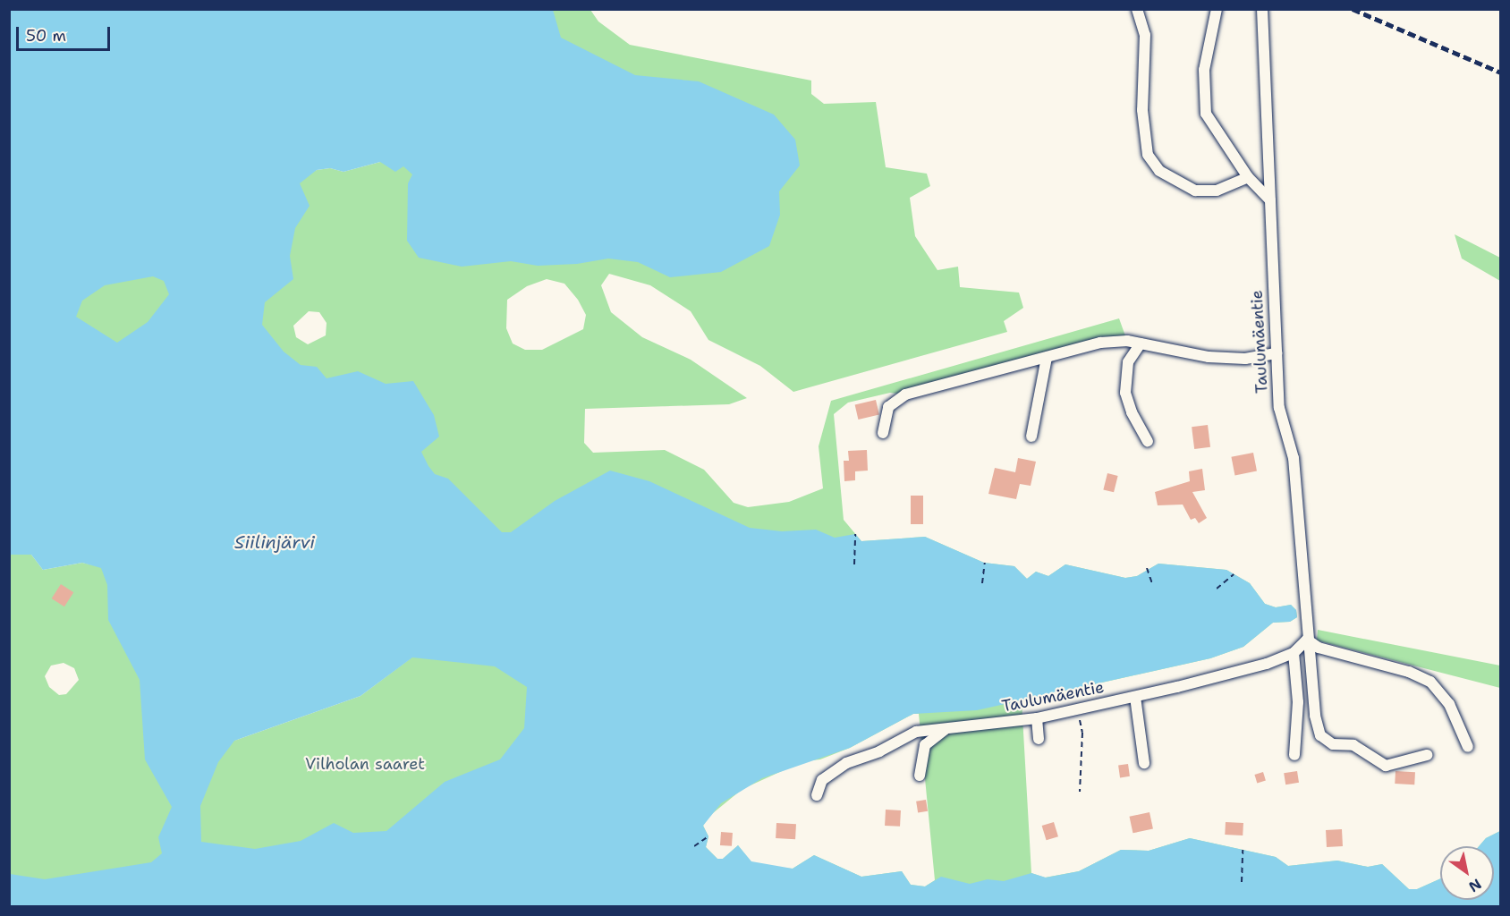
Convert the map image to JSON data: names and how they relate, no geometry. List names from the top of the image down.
{
  "streets": {
    "street": ["Taulumäentie"]
  },
  "water": ["Siilinjärvi"],
  "parks": ["Vilholan saaret"],
  "scale_bar": "50 m",
  "north": "bottom right"
}
